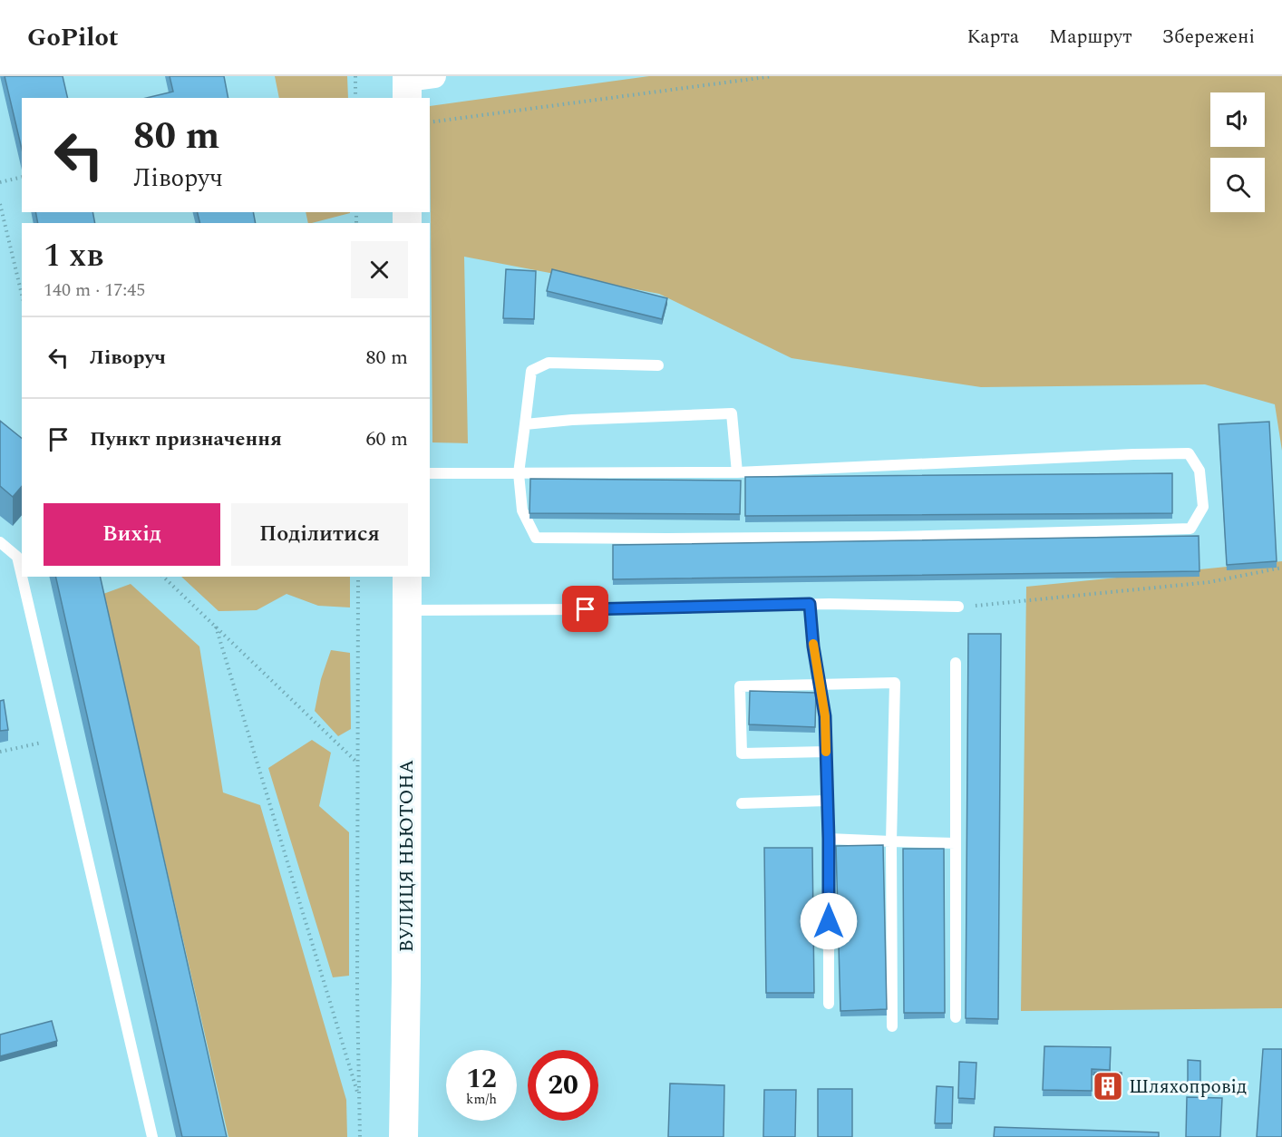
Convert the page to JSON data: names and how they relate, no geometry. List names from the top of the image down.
{
  "streets": {
    "street": ["ВУЛИЦЯ НЬЮТОНА"]
  },
  "places": {
    "building": ["Шляхопровід"]
  },
  "page": {
    "header": "GoPilot",
    "nav": ["Карта", "Маршрут", "Збережені"],
    "turn": ["80 m", "Ліворуч"],
    "heading": ["1 хв", "140 m · 17:45"],
    "list": [
      {
        "name": "Ліворуч",
        "value": "80 m"
      },
      {
        "name": "Пункт призначення",
        "value": "60 m"
      }
    ],
    "buttons": ["Вихід", "Поділитися"],
    "speed": "12 km/h",
    "limit": "20"
  }
}
